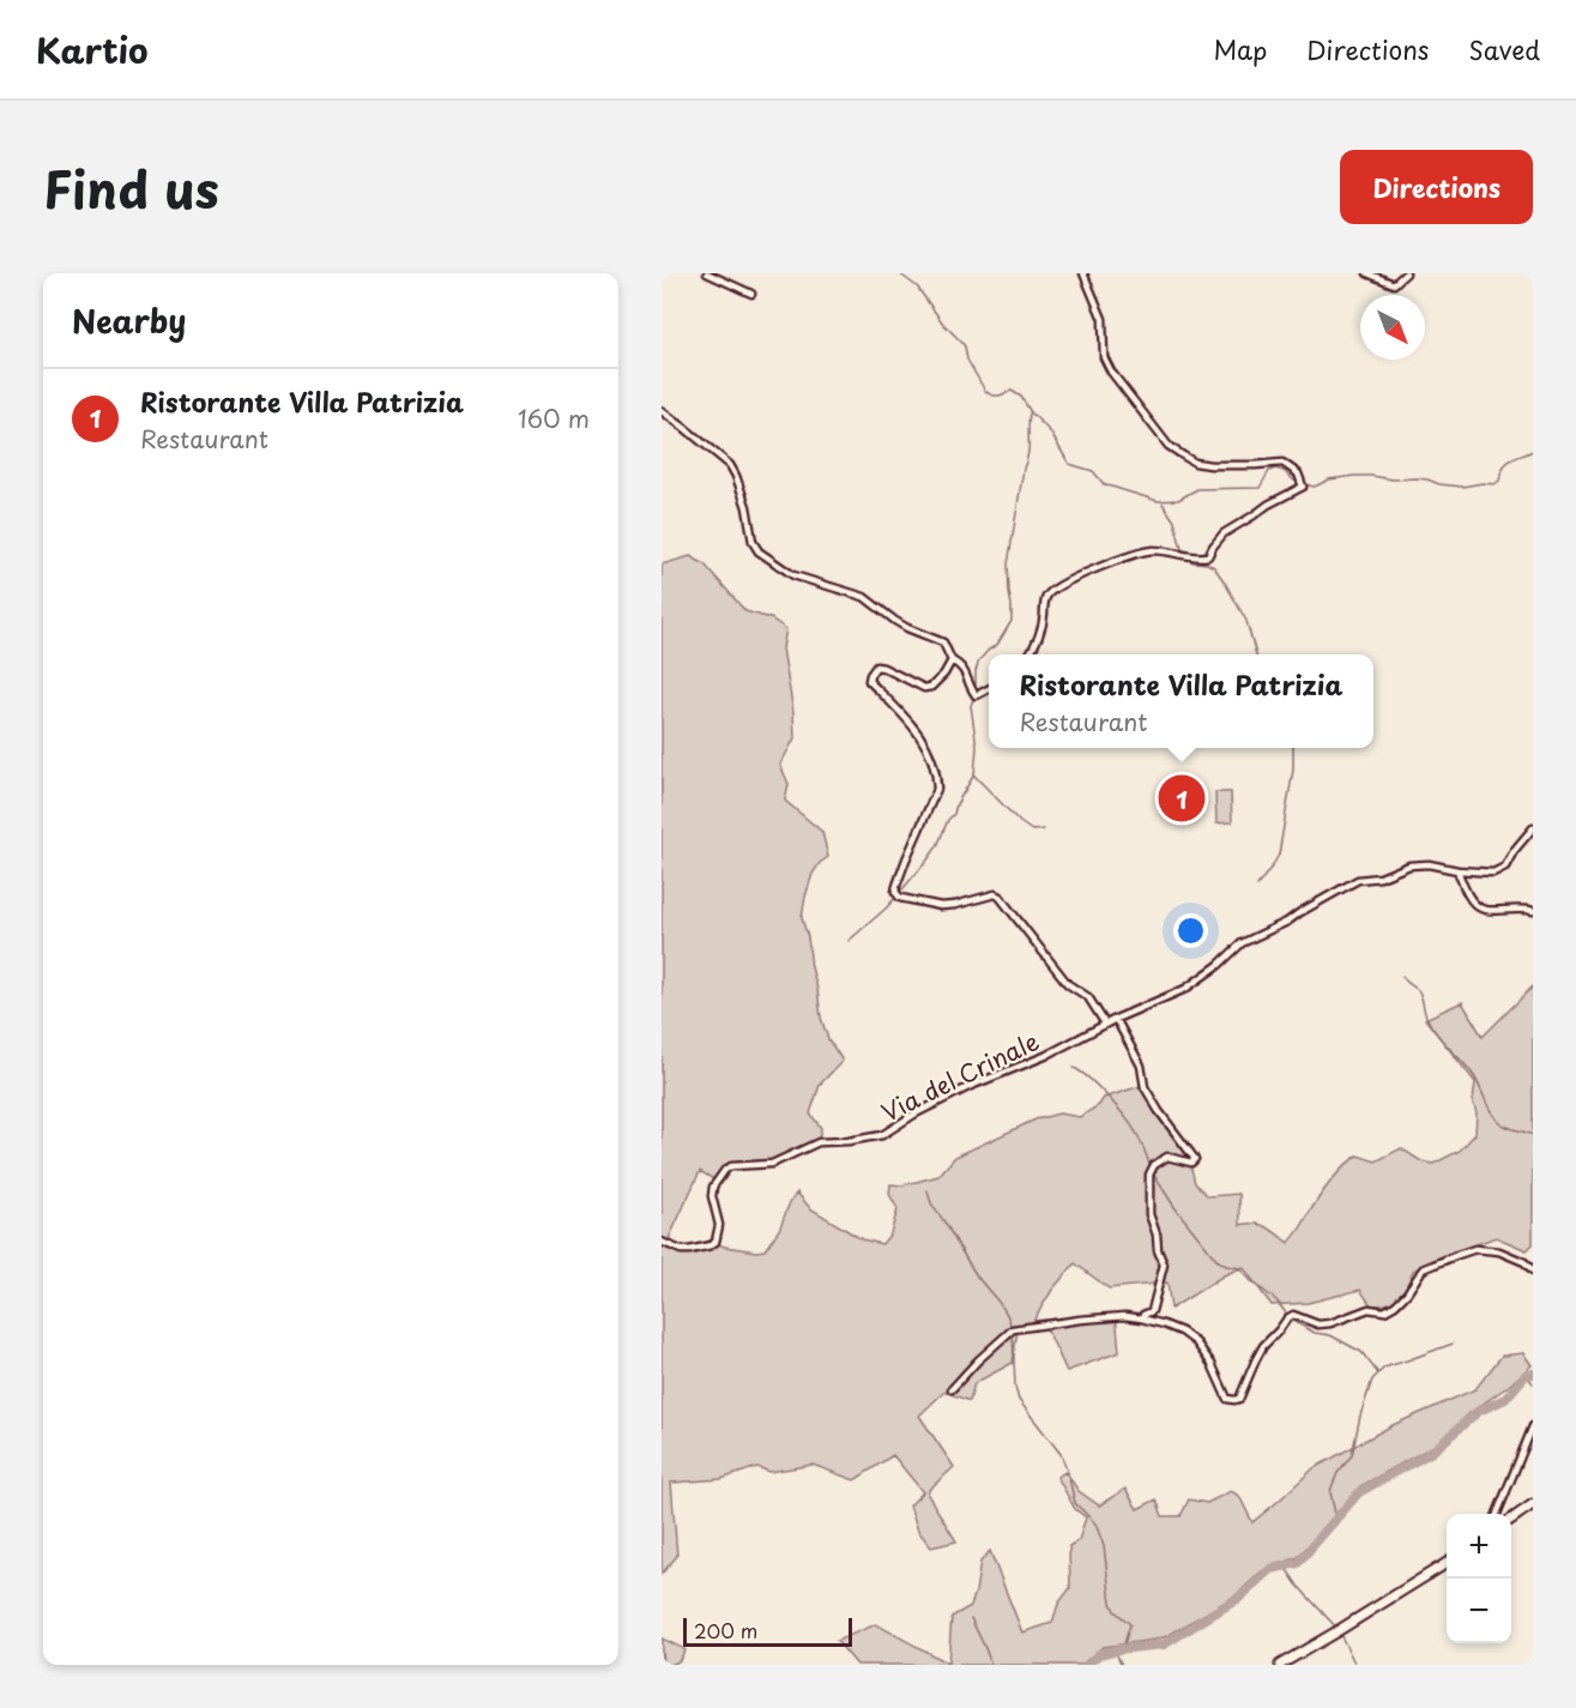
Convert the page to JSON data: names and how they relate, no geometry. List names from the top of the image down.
{
  "streets": {
    "street": ["Via del Crinale"]
  },
  "scale_bar": "200 m",
  "north": "bottom right",
  "page": {
    "header": "Kartio",
    "nav": ["Map", "Directions", "Saved"],
    "title": "Find us",
    "buttons": "Directions",
    "heading": "Nearby",
    "list": [
      {
        "mark": "1",
        "name": "Ristorante Villa Patrizia",
        "note": "Restaurant",
        "value": "160 m"
      }
    ],
    "popup": ["Ristorante Villa Patrizia", "Restaurant"],
    "pins": "1",
    "map_buttons": ["+", "−"],
    "scale": "200 m"
  }
}
